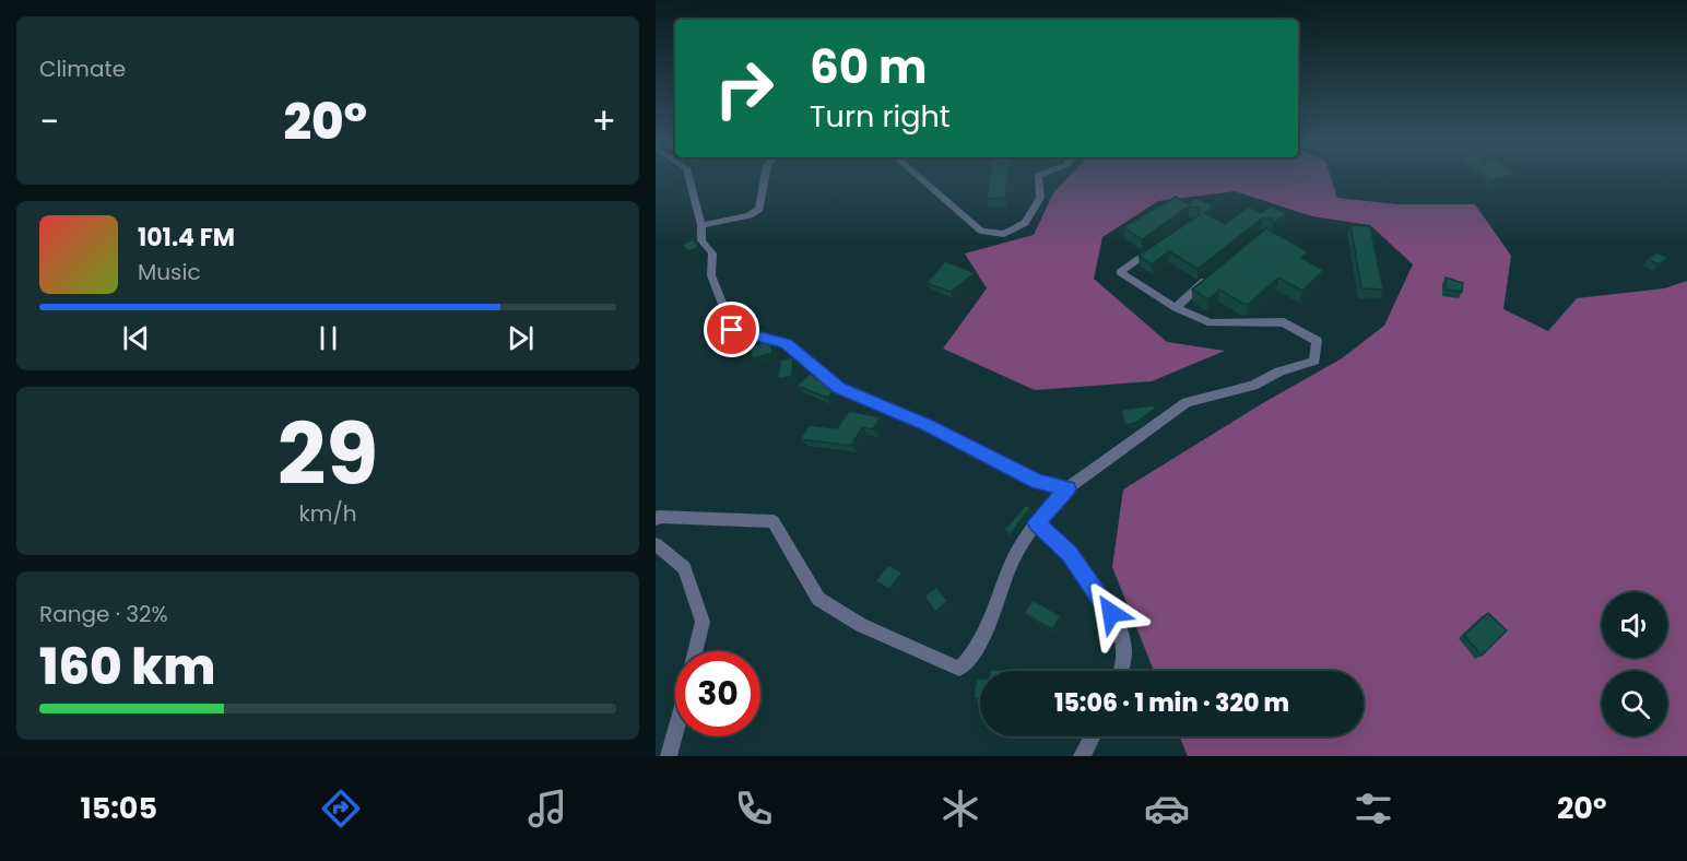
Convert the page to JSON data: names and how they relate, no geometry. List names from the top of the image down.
{
  "page": {
    "tile": [
      "Climate",
      ["29", "km/h"],
      ["Range · 32%", "160 km"]
    ],
    "turn": ["60 m", "Turn right"],
    "heat": ["−", "20°", "+"],
    "song": ["101.4 FM", "Music"],
    "limit": "30",
    "trip": "15:06 · 1 min · 320 m",
    "tabs": ["15:05", "20°"]
  }
}
